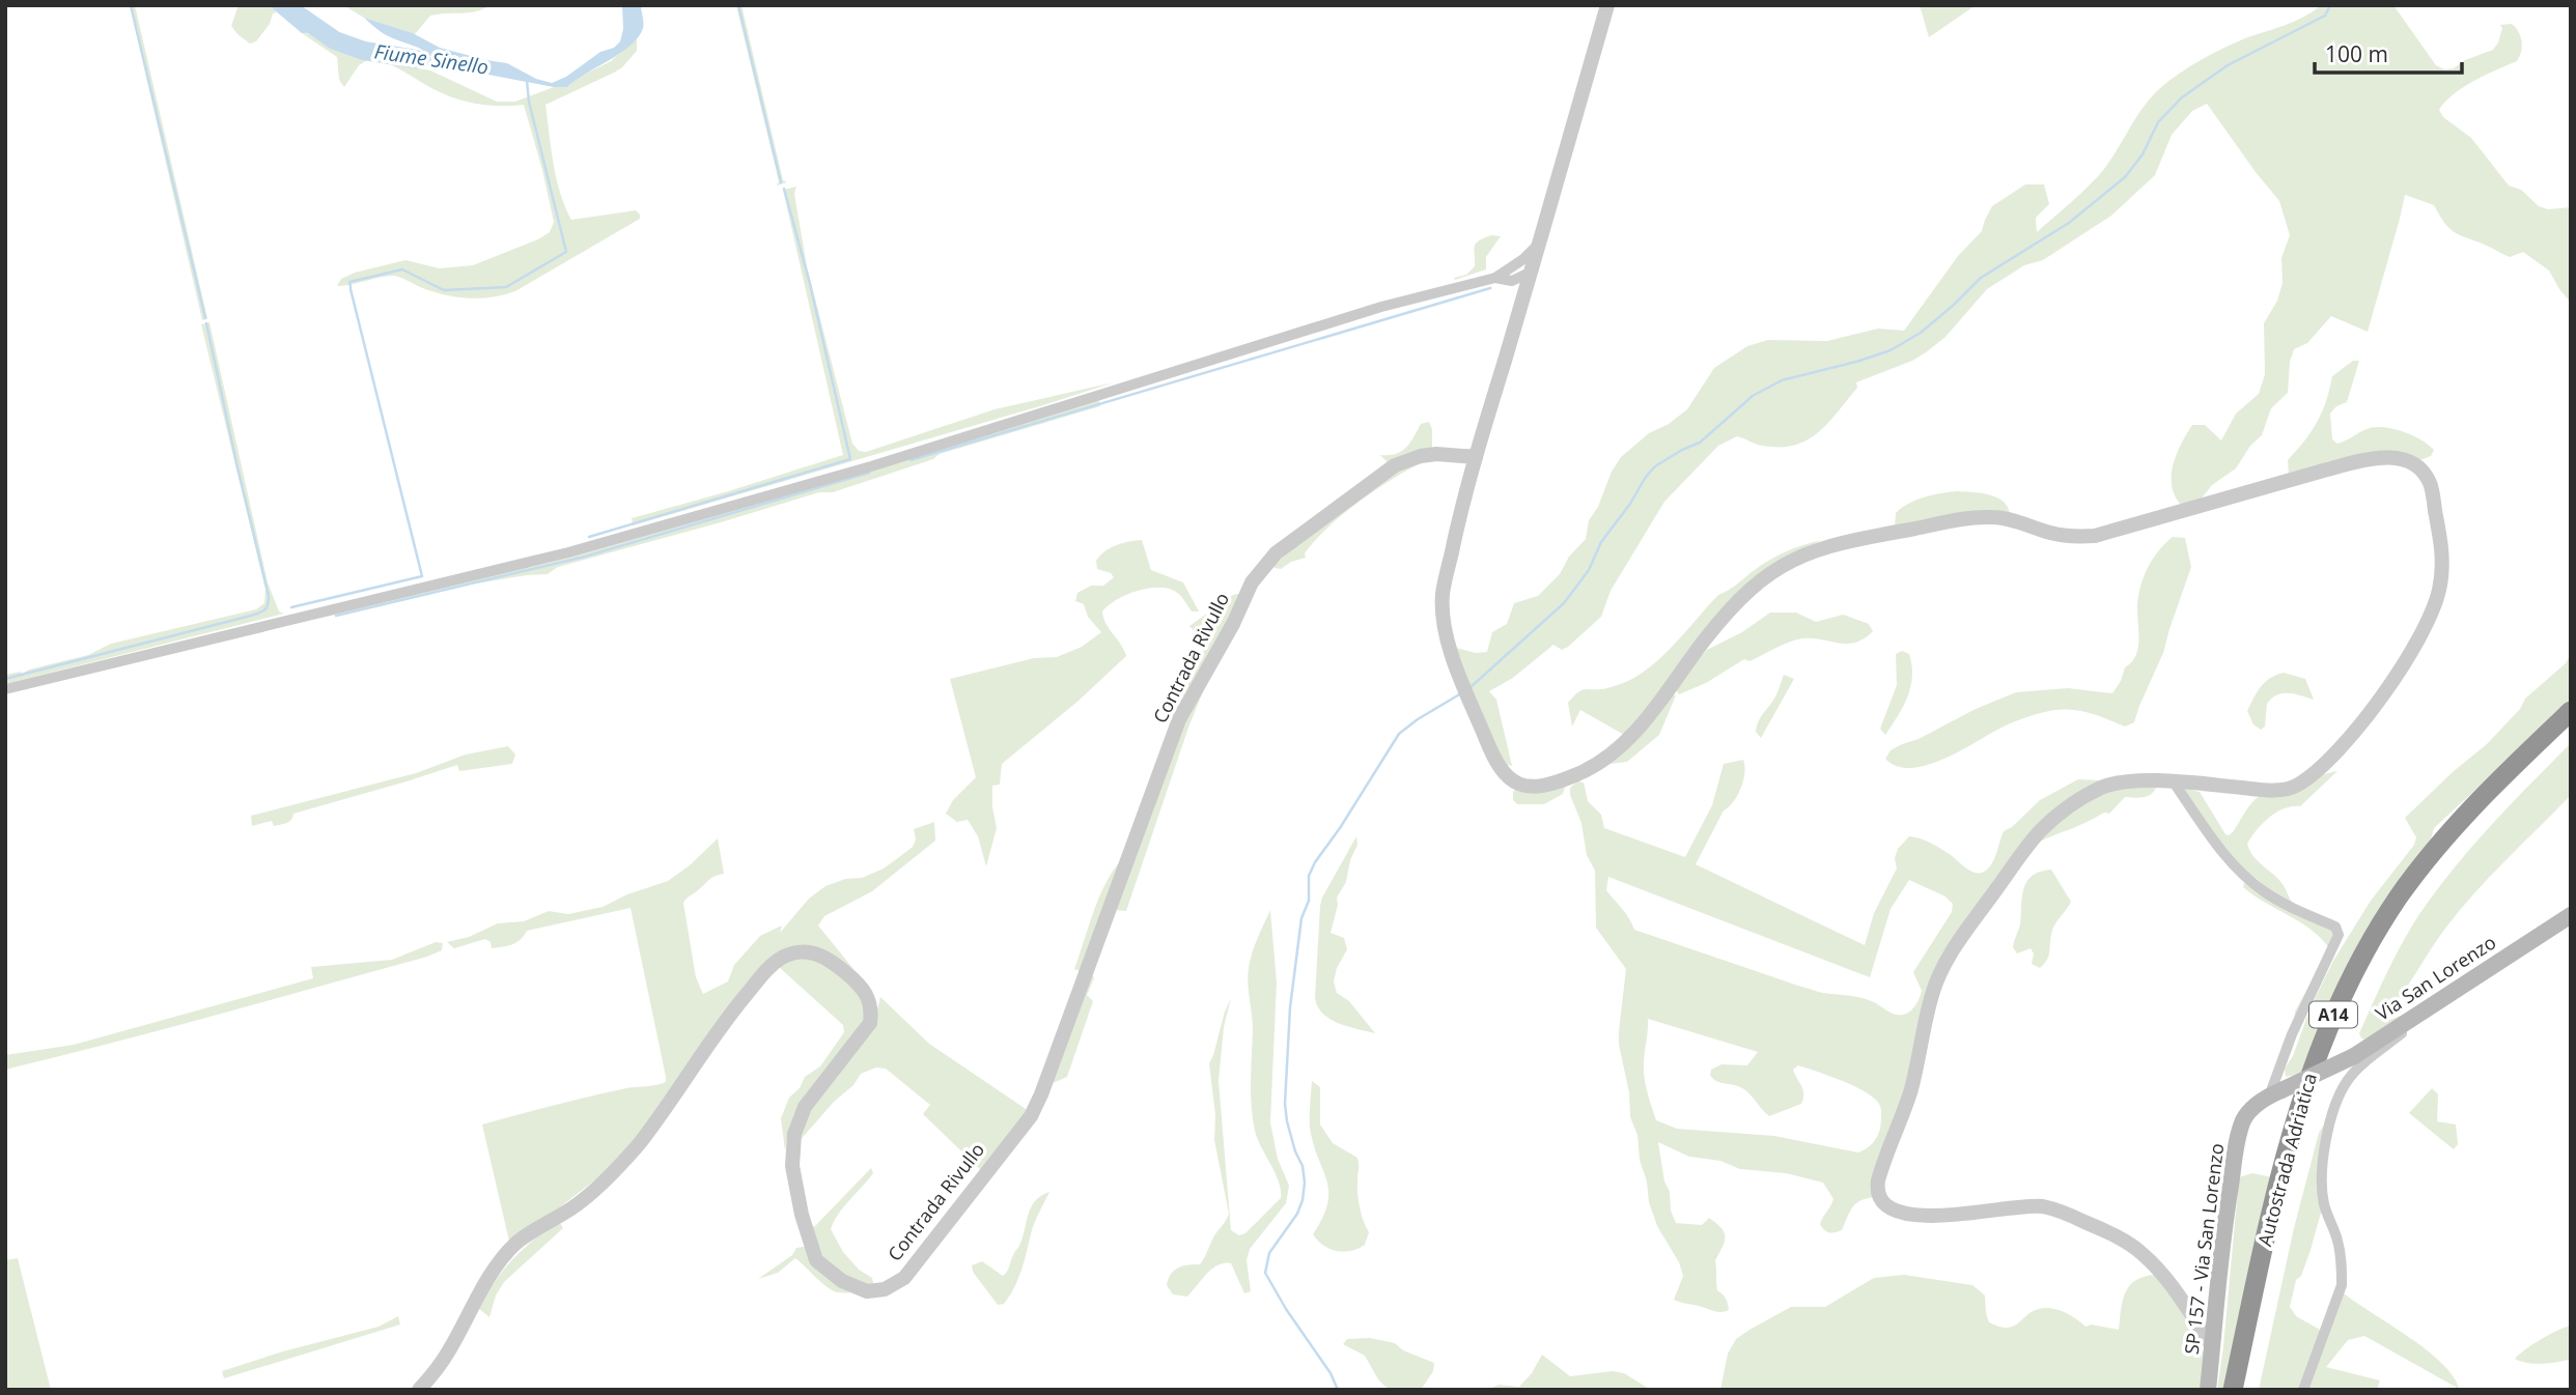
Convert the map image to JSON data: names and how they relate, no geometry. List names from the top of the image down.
{
  "streets": {
    "highway": ["A14", "Autostrada Adriatica"],
    "main road": ["Via San Lorenzo", "SP 157 - Via San Lorenzo"],
    "street": ["Contrada Rivullo"]
  },
  "crossings": [
    ["Via San Lorenzo", "SP 157 - Via San Lorenzo"]
  ],
  "water": ["Fiume Sinello"],
  "scale_bar": "100 m"
}
